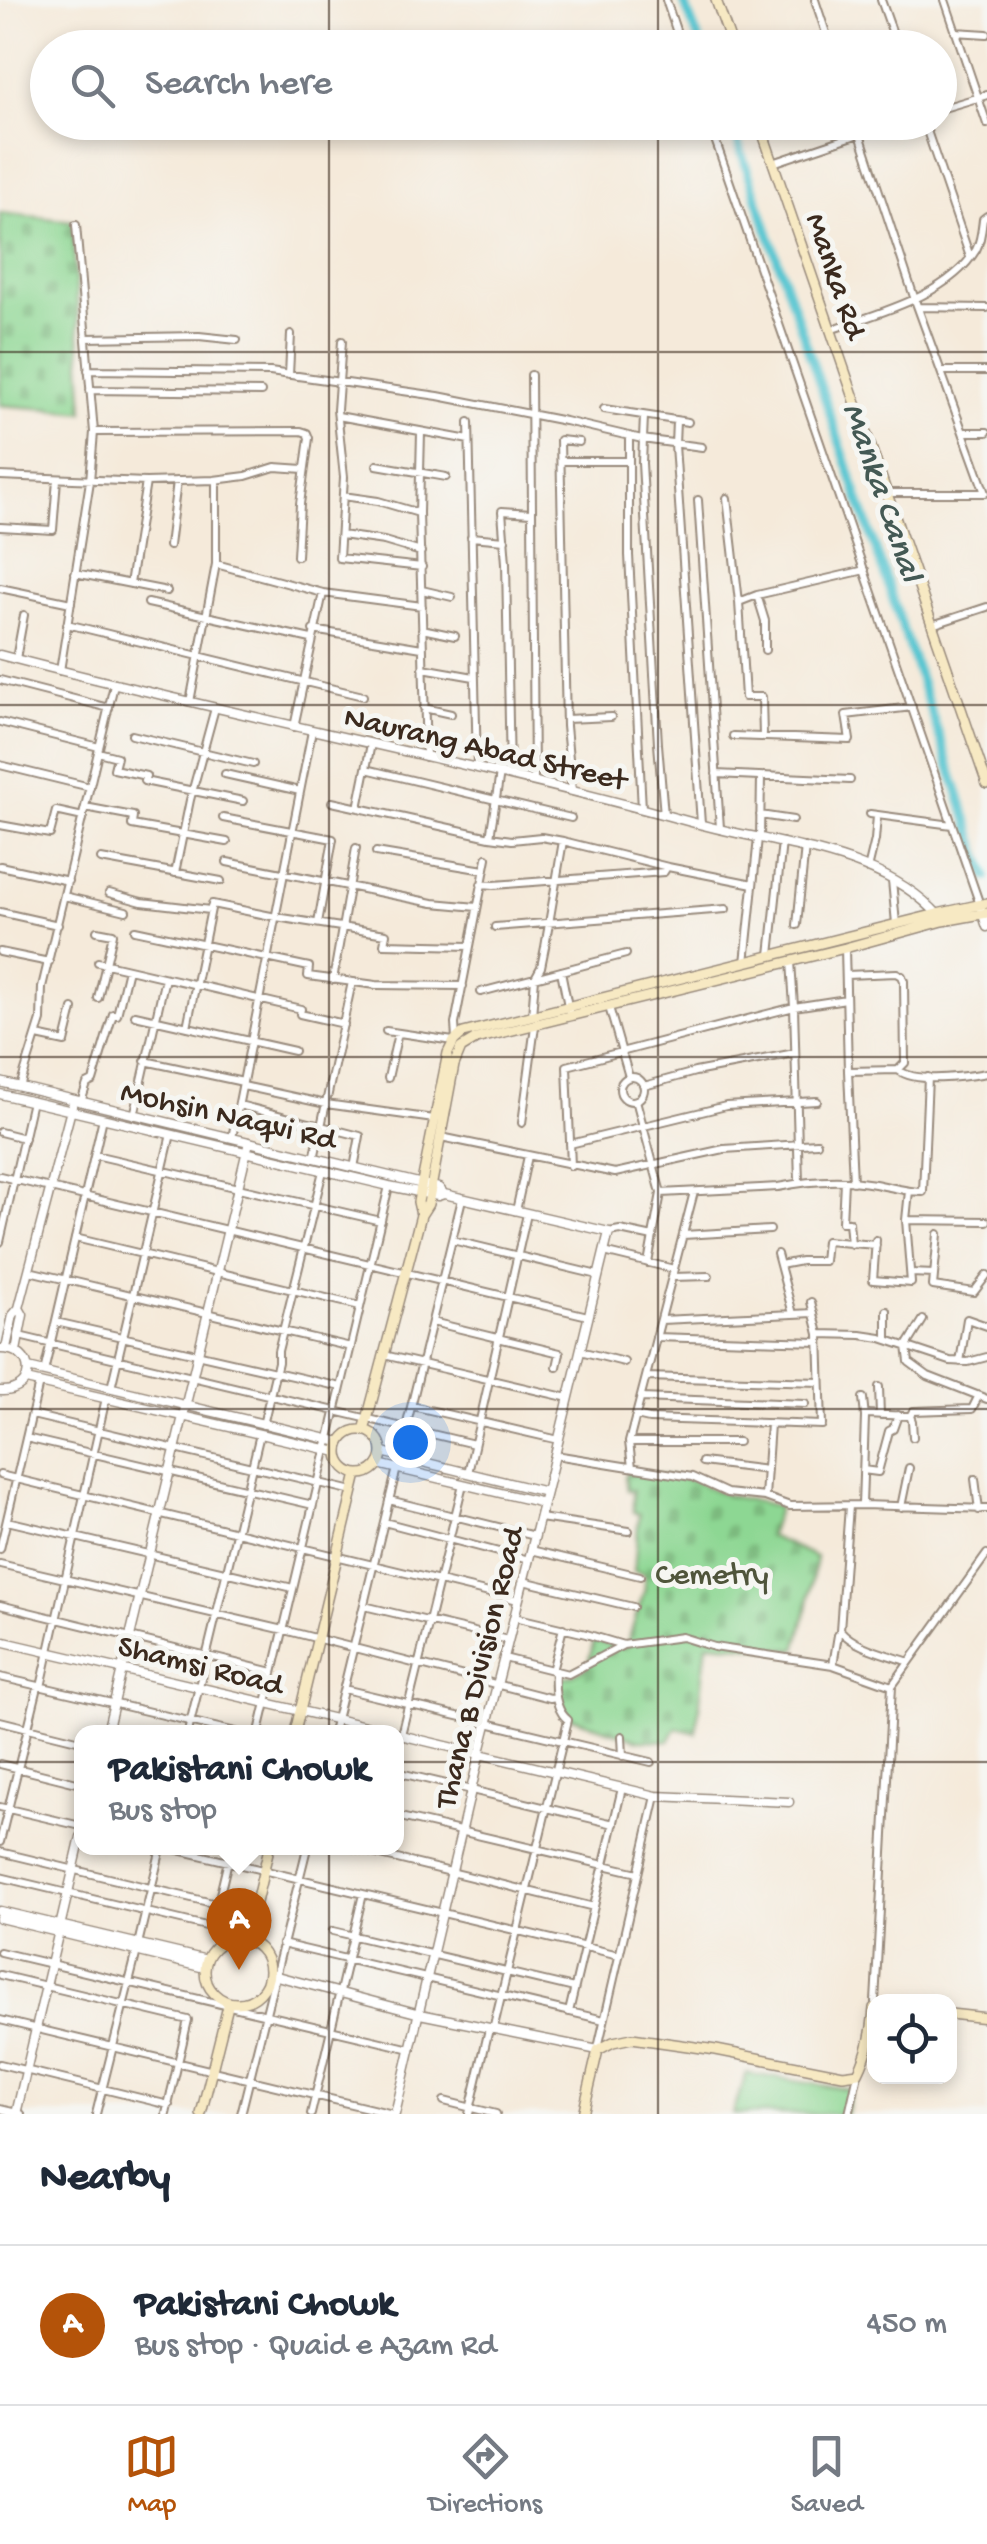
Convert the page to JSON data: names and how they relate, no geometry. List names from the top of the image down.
{
  "streets": {
    "main road": ["Manka Rd"],
    "street": [
      "Naurang Abad Street",
      "Mohsin Naqvi Rd",
      "Shamsi Road",
      "Thana B Division Road"
    ]
  },
  "crossings": [
    ["Mohsin Naqvi Rd", "Thana B Division Road"],
    ["Shamsi Road", "Thana B Division Road"]
  ],
  "water": ["Manka Canal"],
  "parks": ["Cemetry"],
  "page": {
    "search": "Search here",
    "popup": ["Pakistani Chowk", "Bus stop"],
    "pins": "A",
    "heading": "Nearby",
    "list": [
      {
        "mark": "A",
        "name": "Pakistani Chowk",
        "note": "Bus stop · Quaid e Azam Rd",
        "value": "450 m"
      }
    ],
    "nav": ["Map", "Directions", "Saved"]
  }
}
